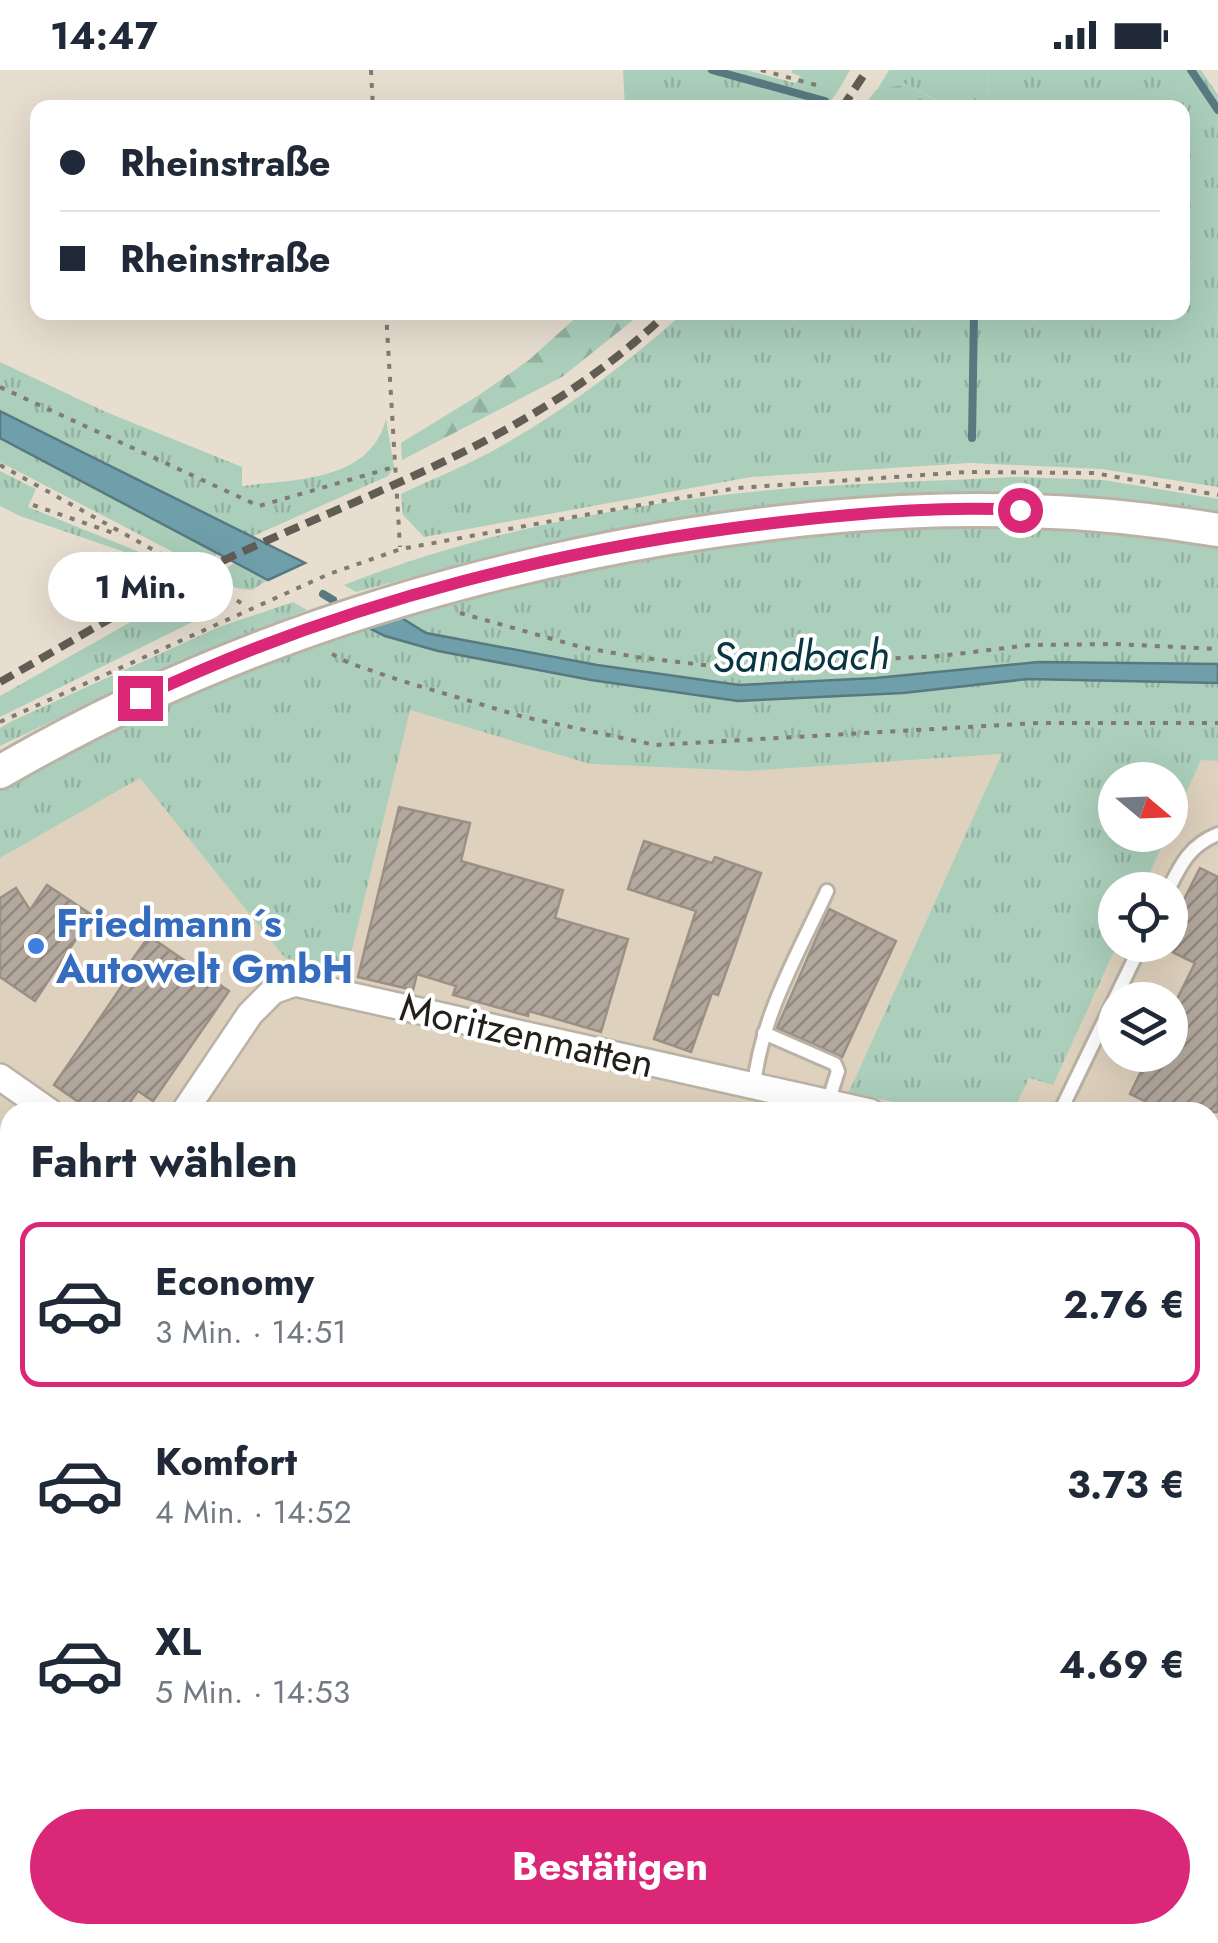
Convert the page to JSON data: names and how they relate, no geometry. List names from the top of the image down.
{
  "streets": {
    "street": ["Moritzenmatten"]
  },
  "water": ["Sandbach"],
  "places": ["Friedmann´s Autowelt GmbH"],
  "north": "right",
  "page": {
    "status": "14:47",
    "banner": ["Rheinstraße", "Rheinstraße"],
    "bubble": "1 Min.",
    "heading": "Fahrt wählen",
    "list": [
      {
        "name": "Economy",
        "note": "3 Min. · 14:51",
        "value": "2.76 €"
      },
      {
        "name": "Komfort",
        "note": "4 Min. · 14:52",
        "value": "3.73 €"
      },
      {
        "name": "XL",
        "note": "5 Min. · 14:53",
        "value": "4.69 €"
      }
    ],
    "buttons": "Bestätigen"
  }
}
